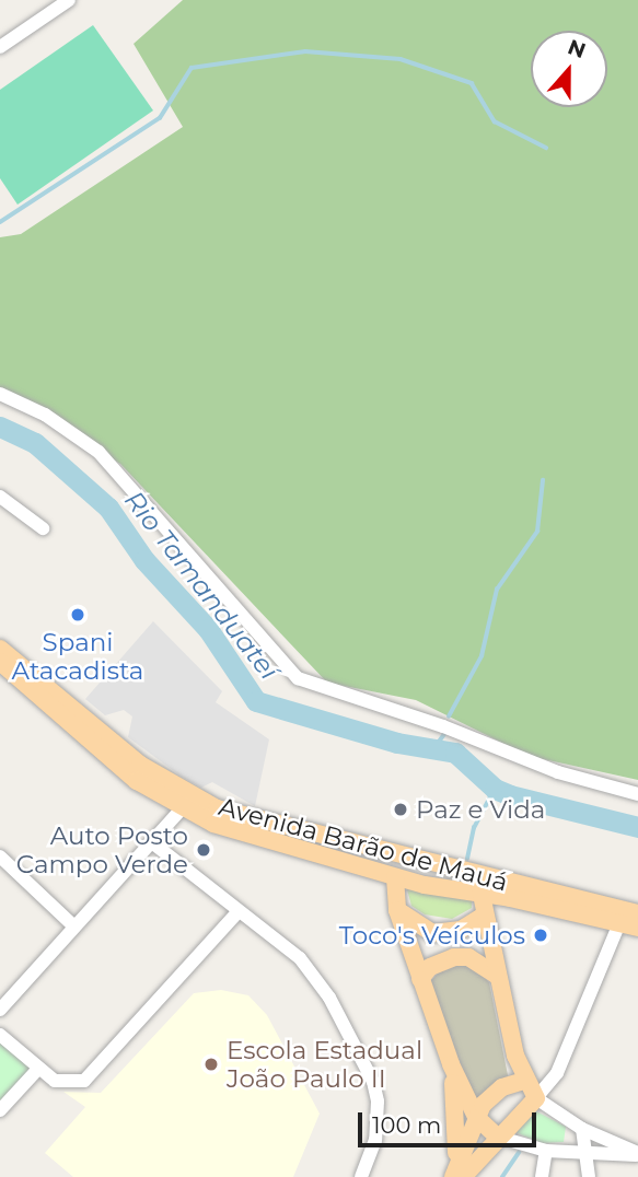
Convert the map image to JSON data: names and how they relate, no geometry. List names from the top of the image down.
{
  "streets": {
    "main road": ["Avenida Barão de Mauá"]
  },
  "water": ["Rio Tamanduateí"],
  "places": [
    "Spani Atacadista",
    "Paz e Vida",
    "Auto Posto Campo Verde",
    "Toco's Veículos",
    "Escola Estadual João Paulo II"
  ],
  "scale_bar": "100 m",
  "north": "top"
}
